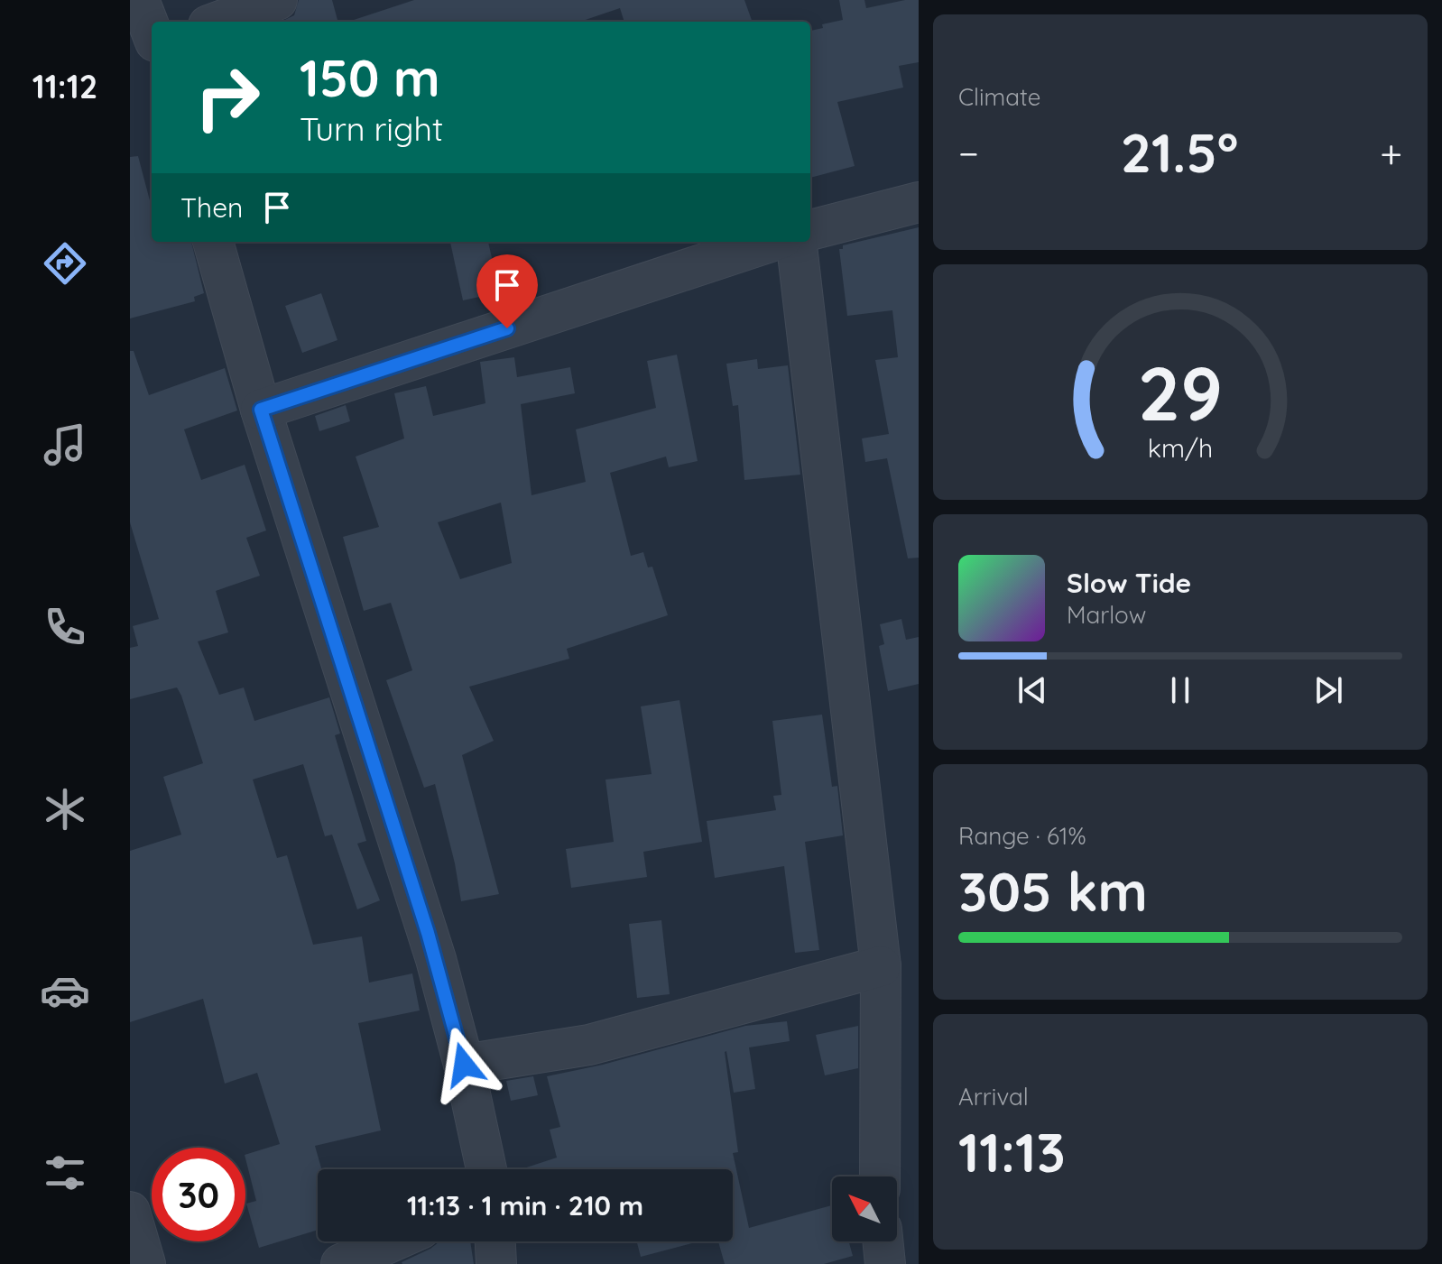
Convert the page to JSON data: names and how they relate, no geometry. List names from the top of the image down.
{
  "north": "top left",
  "page": {
    "tabs": "11:12",
    "tile": [
      "Climate",
      ["Range · 61%", "305 km"],
      ["Arrival", "11:13"]
    ],
    "turn": ["150 m", "Turn right"],
    "heat": ["−", "21.5°", "+"],
    "then": "Then",
    "song": ["Slow Tide", "Marlow"],
    "limit": "30",
    "trip": "11:13 · 1 min · 210 m",
    "gauge": ["29", "km/h"]
  }
}
